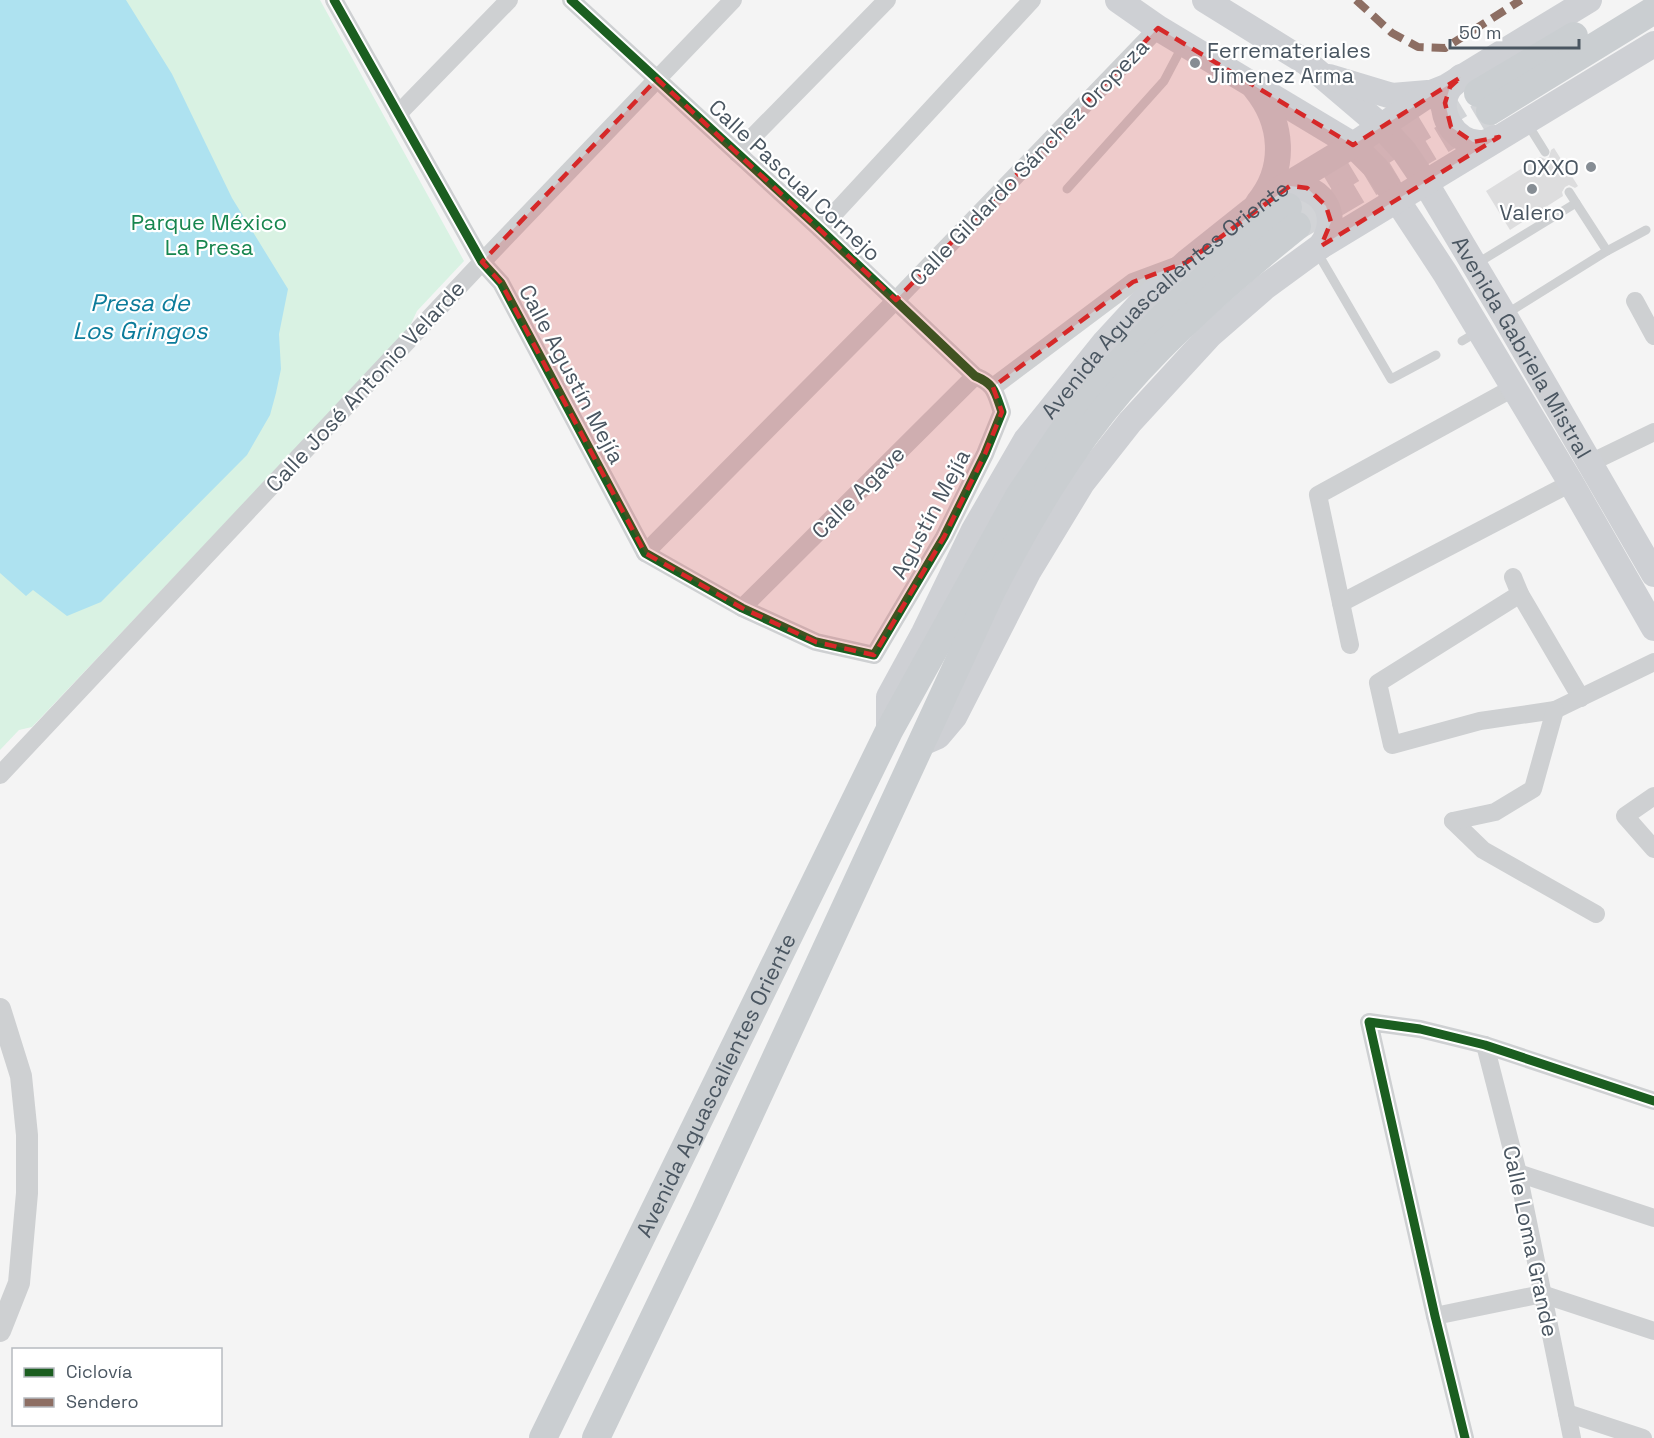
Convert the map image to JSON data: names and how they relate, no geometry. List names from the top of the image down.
{
  "streets": {
    "main road": ["Avenida Aguascalientes Oriente", "Avenida Gabriela Mistral"],
    "street": [
      "Calle Gildardo Sánchez Oropeza",
      "Calle Pascual Cornejo",
      "Calle Agustín Mejía",
      "Calle José Antonio Velarde",
      "Calle Agave",
      "Agustín Mejía",
      "Calle Loma Grande"
    ]
  },
  "crossings": [
    ["Calle Gildardo Sánchez Oropeza", "Calle Pascual Cornejo"],
    ["Calle Gildardo Sánchez Oropeza", "Avenida Gabriela Mistral"],
    ["Calle Gildardo Sánchez Oropeza", "Calle Agustín Mejía"],
    ["Calle Pascual Cornejo", "Calle José Antonio Velarde"],
    ["Calle Pascual Cornejo", "Calle Agave"],
    ["Calle Pascual Cornejo", "Agustín Mejía"],
    ["Avenida Aguascalientes Oriente", "Avenida Gabriela Mistral"],
    ["Calle Agustín Mejía", "Calle José Antonio Velarde"],
    ["Calle Agave", "Agustín Mejía"]
  ],
  "water": ["Presa de Los Gringos"],
  "parks": ["Parque México La Presa"],
  "places": ["Ferremateriales Jimenez Arma", "OXXO", "Valero"],
  "legend": ["Ciclovía", "Sendero"],
  "scale_bar": "50 m"
}
